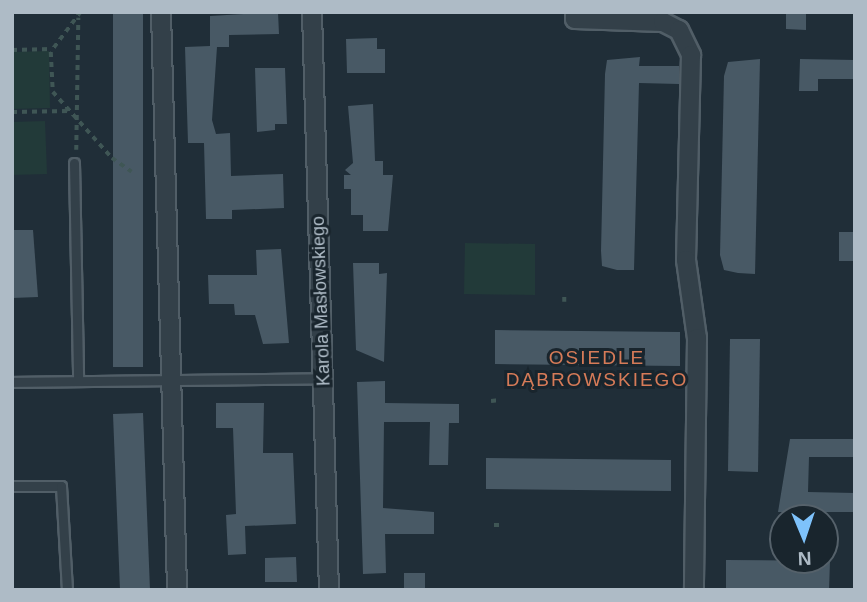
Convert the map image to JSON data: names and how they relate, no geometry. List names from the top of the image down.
{
  "streets": {
    "street": ["Karola Masłowskiego"]
  },
  "districts": ["OSIEDLE DĄBROWSKIEGO"],
  "north": "bottom"
}
